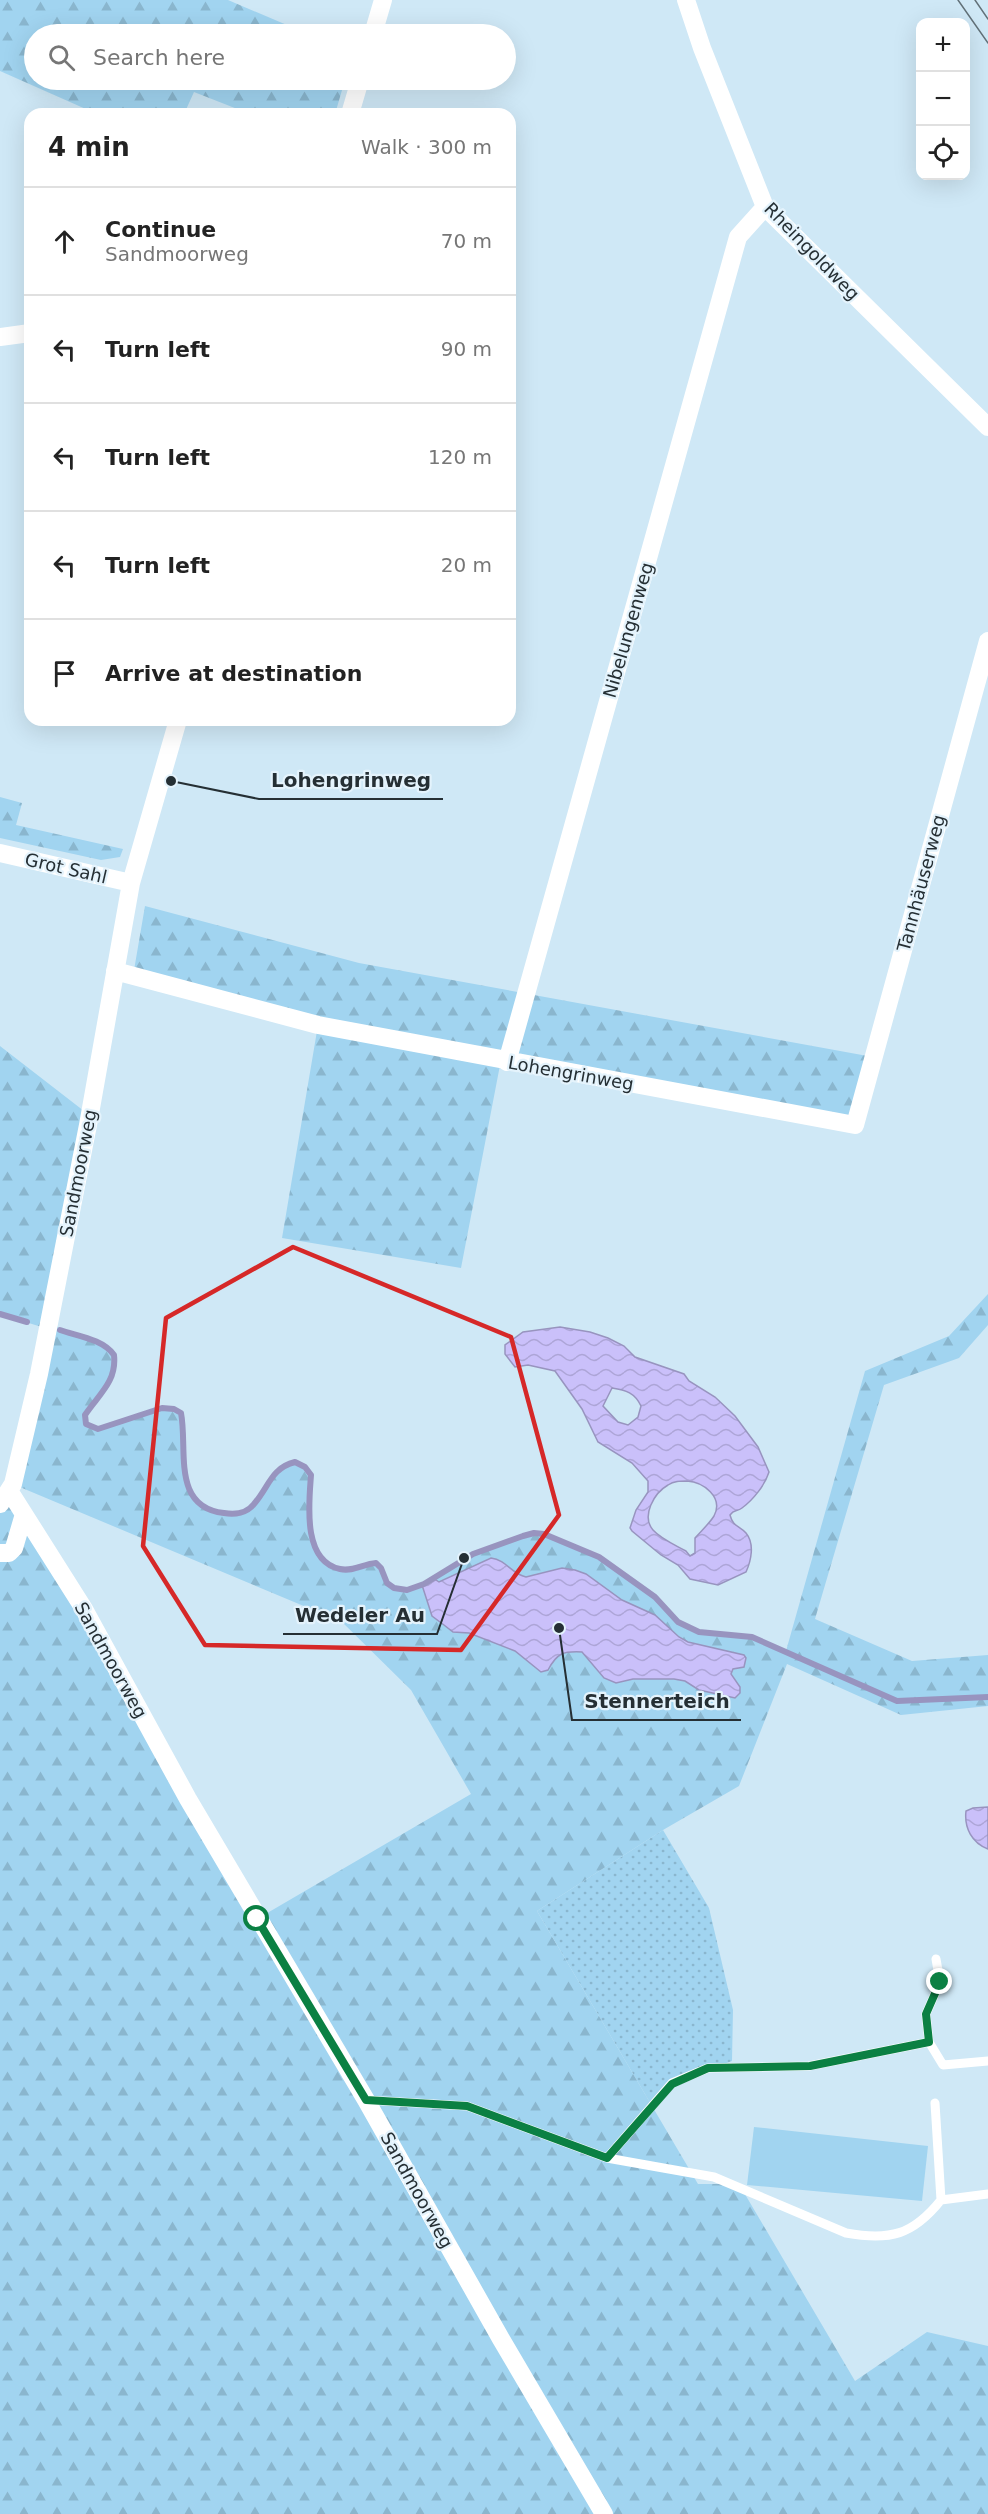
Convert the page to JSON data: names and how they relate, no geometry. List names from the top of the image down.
{
  "streets": {
    "street": [
      "Rheingoldweg",
      "Nibelungenweg",
      "Grot Sahl",
      "Tannhäuserweg",
      "Lohengrinweg",
      "Sandmoorweg"
    ]
  },
  "crossings": [
    ["Rheingoldweg", "Nibelungenweg"],
    ["Nibelungenweg", "Lohengrinweg"],
    ["Grot Sahl", "Sandmoorweg"],
    ["Tannhäuserweg", "Lohengrinweg"],
    ["Lohengrinweg", "Sandmoorweg"]
  ],
  "places": ["Lohengrinweg", "Wedeler Au", "Stennerteich"],
  "page": {
    "map_buttons": ["+", "−"],
    "search": "Search here",
    "heading": ["4 min", "Walk · 300 m"],
    "list": [
      ["Continue", "Sandmoorweg", "70 m"],
      ["Turn left", "90 m"],
      ["Turn left", "120 m"],
      ["Turn left", "20 m"],
      "Arrive at destination"
    ]
  }
}
